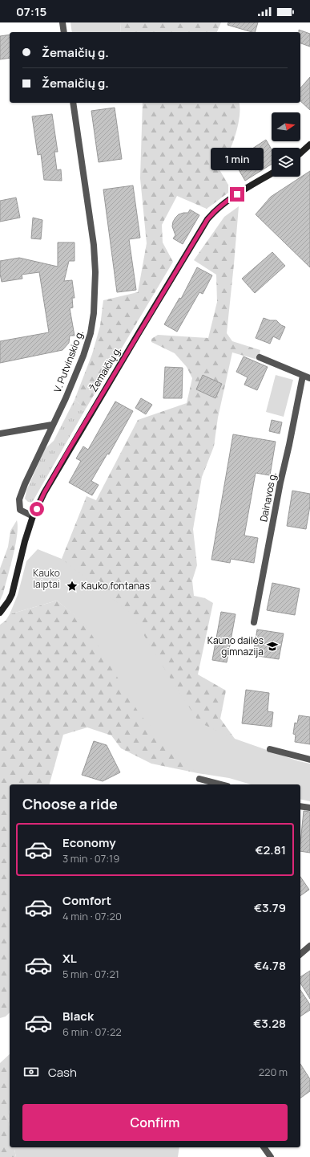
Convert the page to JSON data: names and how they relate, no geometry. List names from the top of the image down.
{
  "streets": {
    "street": ["V. Putvinskio g.", "Žemaičių g.", "Dainavos g."]
  },
  "crossings": [
    ["V. Putvinskio g.", "Žemaičių g."]
  ],
  "parks": ["Kauko laiptai"],
  "places": {
    "place": ["Kauko fontanas"],
    "school or university": ["Kauno dailės gimnazija"]
  },
  "north": "right",
  "page": {
    "status": "07:15",
    "banner": ["Žemaičių g.", "Žemaičių g."],
    "bubble": "1 min",
    "heading": "Choose a ride",
    "list": [
      {
        "name": "Economy",
        "note": "3 min · 07:19",
        "value": "€2.81"
      },
      {
        "name": "Comfort",
        "note": "4 min · 07:20",
        "value": "€3.79"
      },
      {
        "name": "XL",
        "note": "5 min · 07:21",
        "value": "€4.78"
      },
      {
        "name": "Black",
        "note": "6 min · 07:22",
        "value": "€3.28"
      }
    ],
    "pay": ["Cash", "220 m"],
    "buttons": "Confirm"
  }
}
